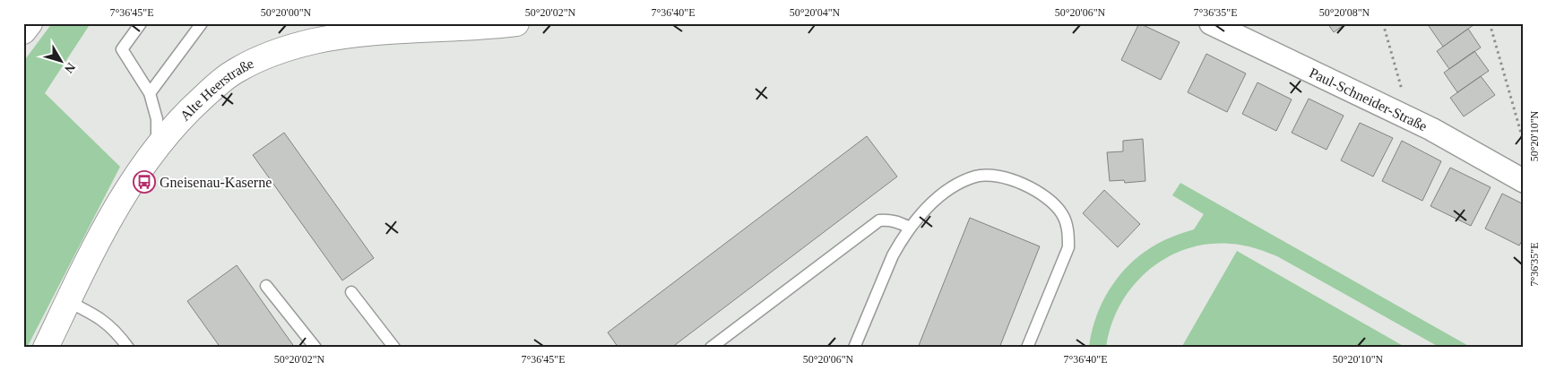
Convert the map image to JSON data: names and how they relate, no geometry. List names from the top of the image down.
{
  "streets": {
    "main road": ["Alte Heerstraße"],
    "street": ["Paul-Schneider-Straße"]
  },
  "places": {
    "bus stop": ["Gneisenau-Kaserne"]
  },
  "north": "bottom right",
  "coordinates": [
    "7°36'45\"E",
    "50°20'00\"N",
    "50°20'02\"N",
    "7°36'40\"E",
    "50°20'04\"N",
    "50°20'06\"N",
    "7°36'35\"E",
    "50°20'08\"N",
    "50°20'10\"N"
  ]
}
